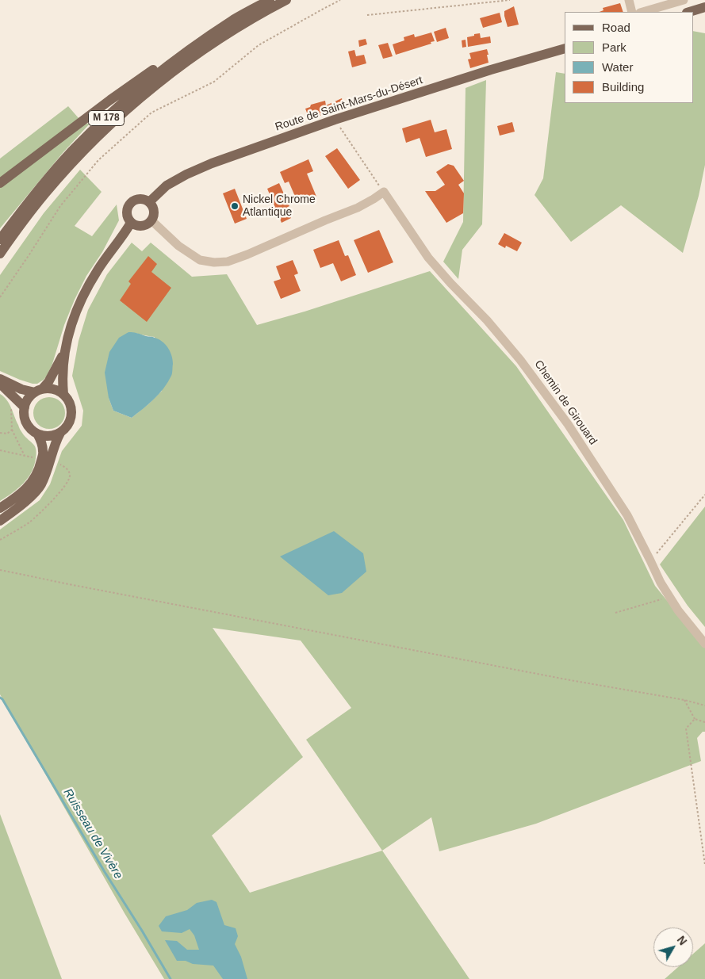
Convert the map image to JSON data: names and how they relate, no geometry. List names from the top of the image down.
{
  "streets": {
    "main road": ["Route de Saint-Mars-du-Désert", "M 178"],
    "street": ["Chemin de Girouard"]
  },
  "water": ["Ruisseau de Vivère"],
  "places": ["Nickel Chrome Atlantique"],
  "legend": [
    "Road",
    "Park",
    "Water",
    "Building"
  ],
  "north": "top right"
}
